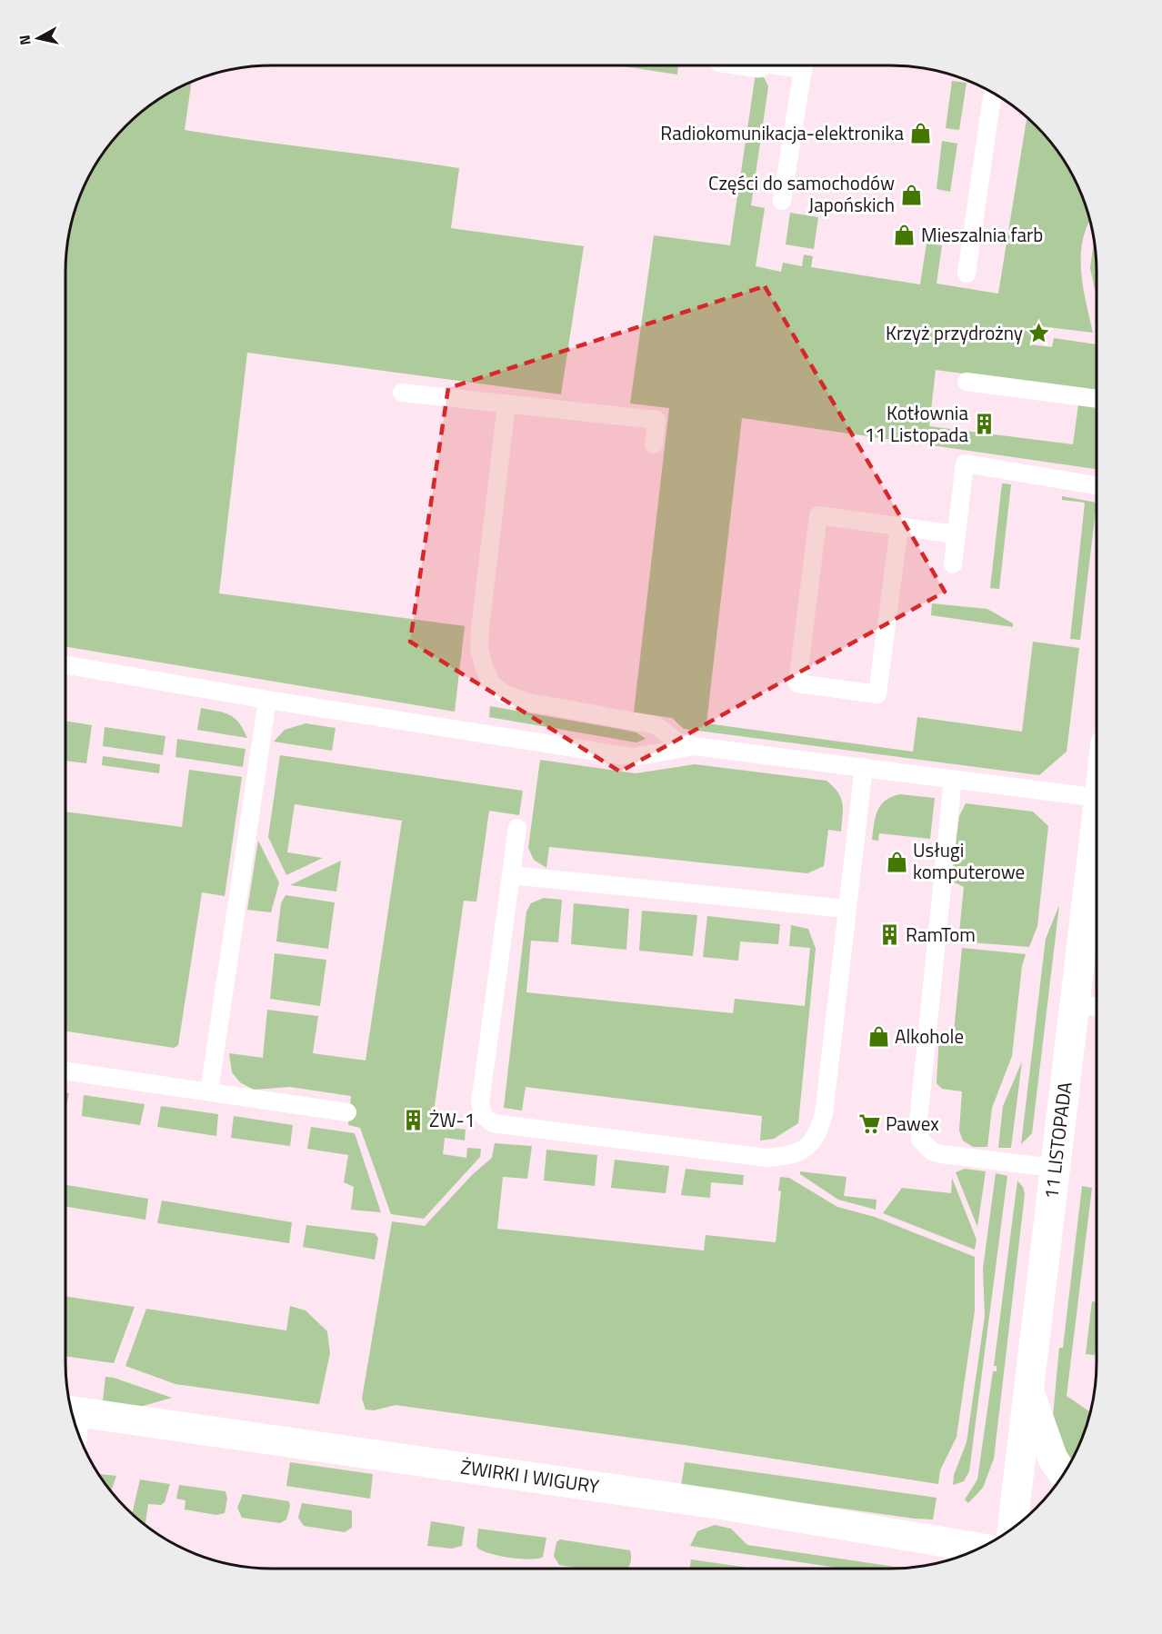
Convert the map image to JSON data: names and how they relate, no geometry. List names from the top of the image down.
{
  "streets": {
    "street": ["11 LISTOPADA", "ŻWIRKI I WIGURY"]
  },
  "places": {
    "shop": [
      "Radiokomunikacja-elektronika",
      "Części do samochodów Japońskich",
      "Mieszalnia farb",
      "Usługi komputerowe",
      "Alkohole"
    ],
    "place": ["Krzyż przydrożny"],
    "building": ["Kotłownia 11 Listopada", "RamTom", "ŻW-1"],
    "supermarket": ["Pawex"]
  },
  "north": "left"
}
